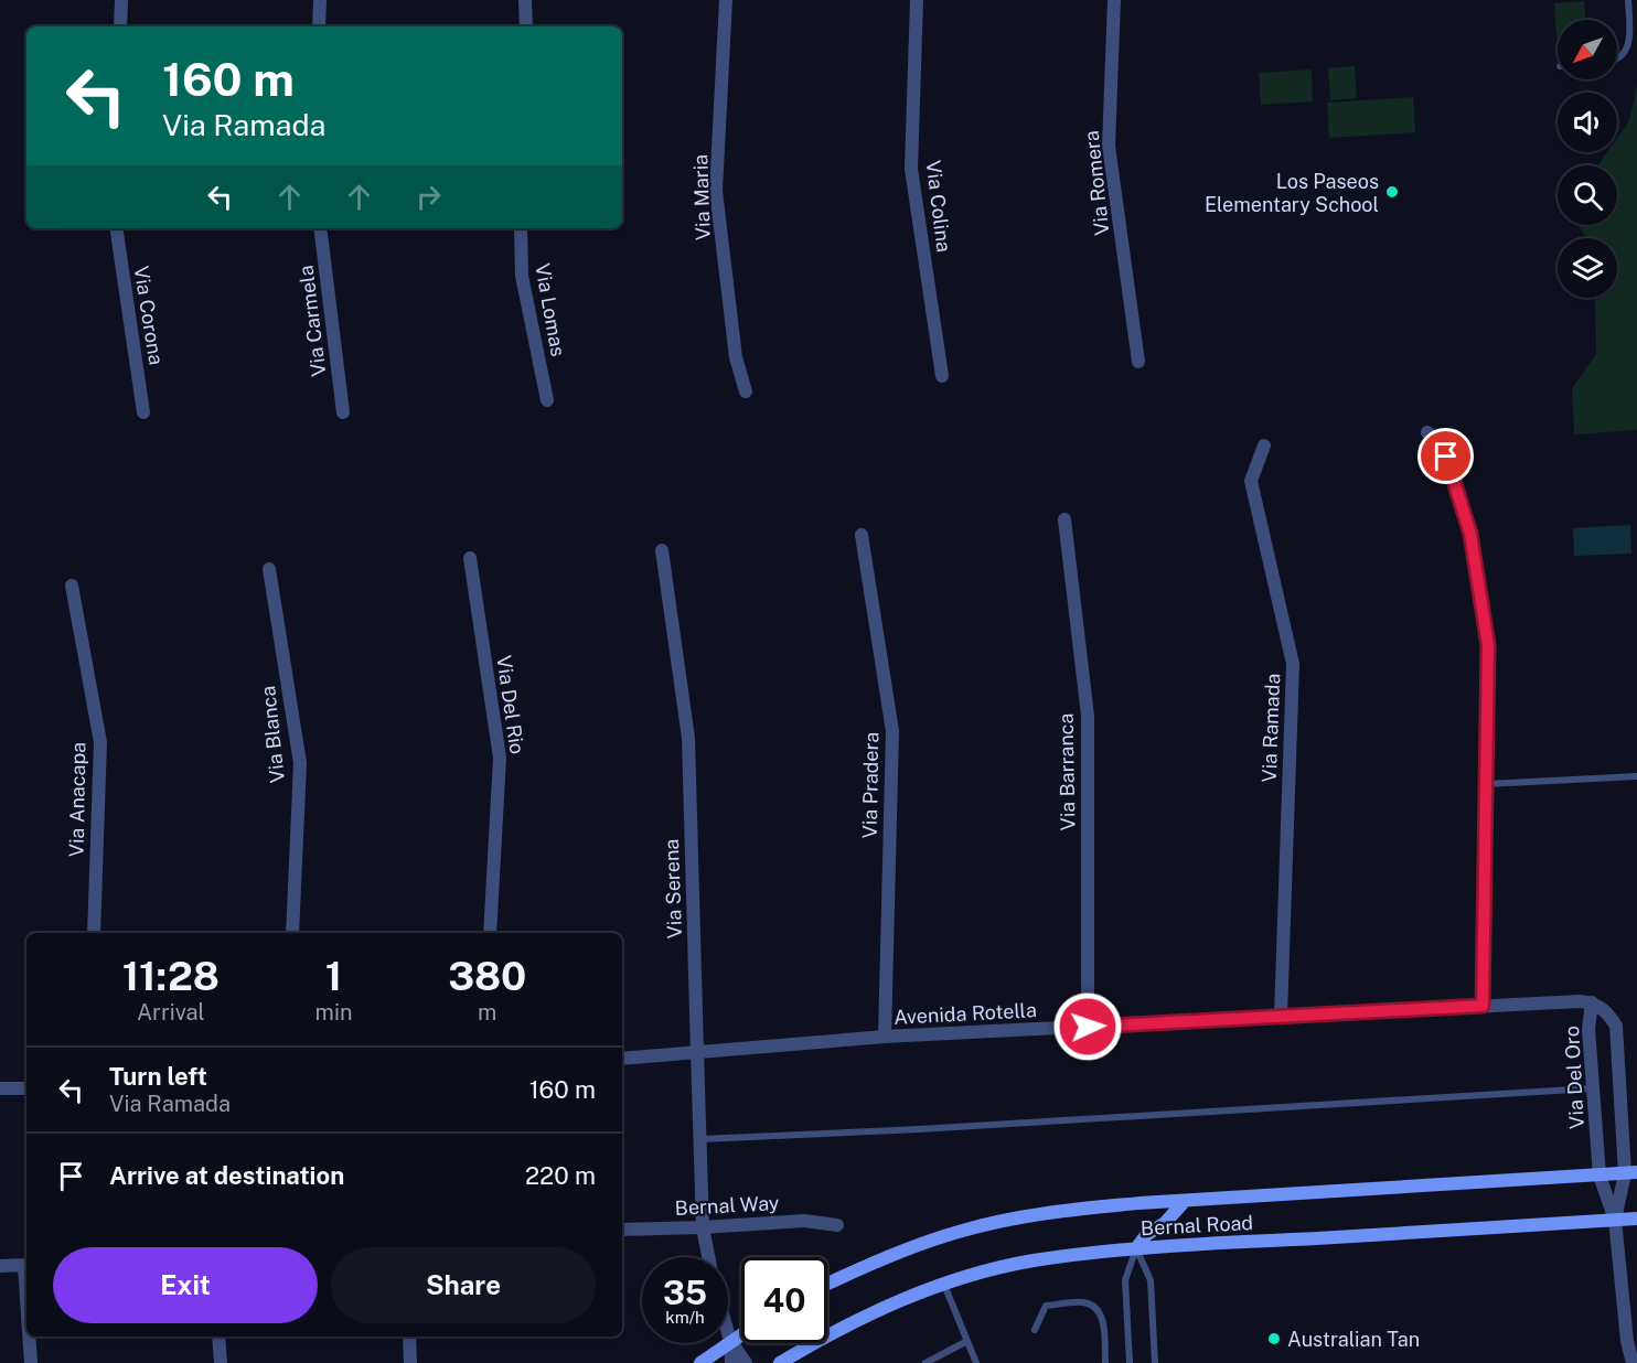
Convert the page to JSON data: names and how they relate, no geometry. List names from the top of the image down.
{
  "streets": {
    "main road": ["Bernal Road"],
    "street": [
      "Via Romera",
      "Via Maria",
      "Via Colina",
      "Via Lomas",
      "Via Corona",
      "Via Carmela",
      "Via Del Rio",
      "Via Ramada",
      "Via Blanca",
      "Via Barranca",
      "Via Pradera",
      "Via Anacapa",
      "Via Serena",
      "Avenida Rotella",
      "Via Del Oro",
      "Bernal Way"
    ]
  },
  "crossings": [
    ["Via Ramada", "Avenida Rotella"],
    ["Via Barranca", "Avenida Rotella"],
    ["Via Pradera", "Avenida Rotella"],
    ["Via Serena", "Avenida Rotella"],
    ["Via Serena", "Bernal Way"],
    ["Avenida Rotella", "Via Del Oro"],
    ["Via Del Oro", "Bernal Road"]
  ],
  "places": ["Los Paseos Elementary School", "Australian Tan"],
  "north": "bottom left",
  "page": {
    "turn": ["160 m", "Via Ramada"],
    "eta": [
      "11:28",
      "Arrival",
      "1",
      "min",
      "380",
      "m"
    ],
    "list": [
      {
        "name": "Turn left",
        "note": "Via Ramada",
        "value": "160 m"
      },
      {
        "name": "Arrive at destination",
        "value": "220 m"
      }
    ],
    "buttons": ["Exit", "Share"],
    "speed": "35 km/h",
    "limit": "40"
  }
}
